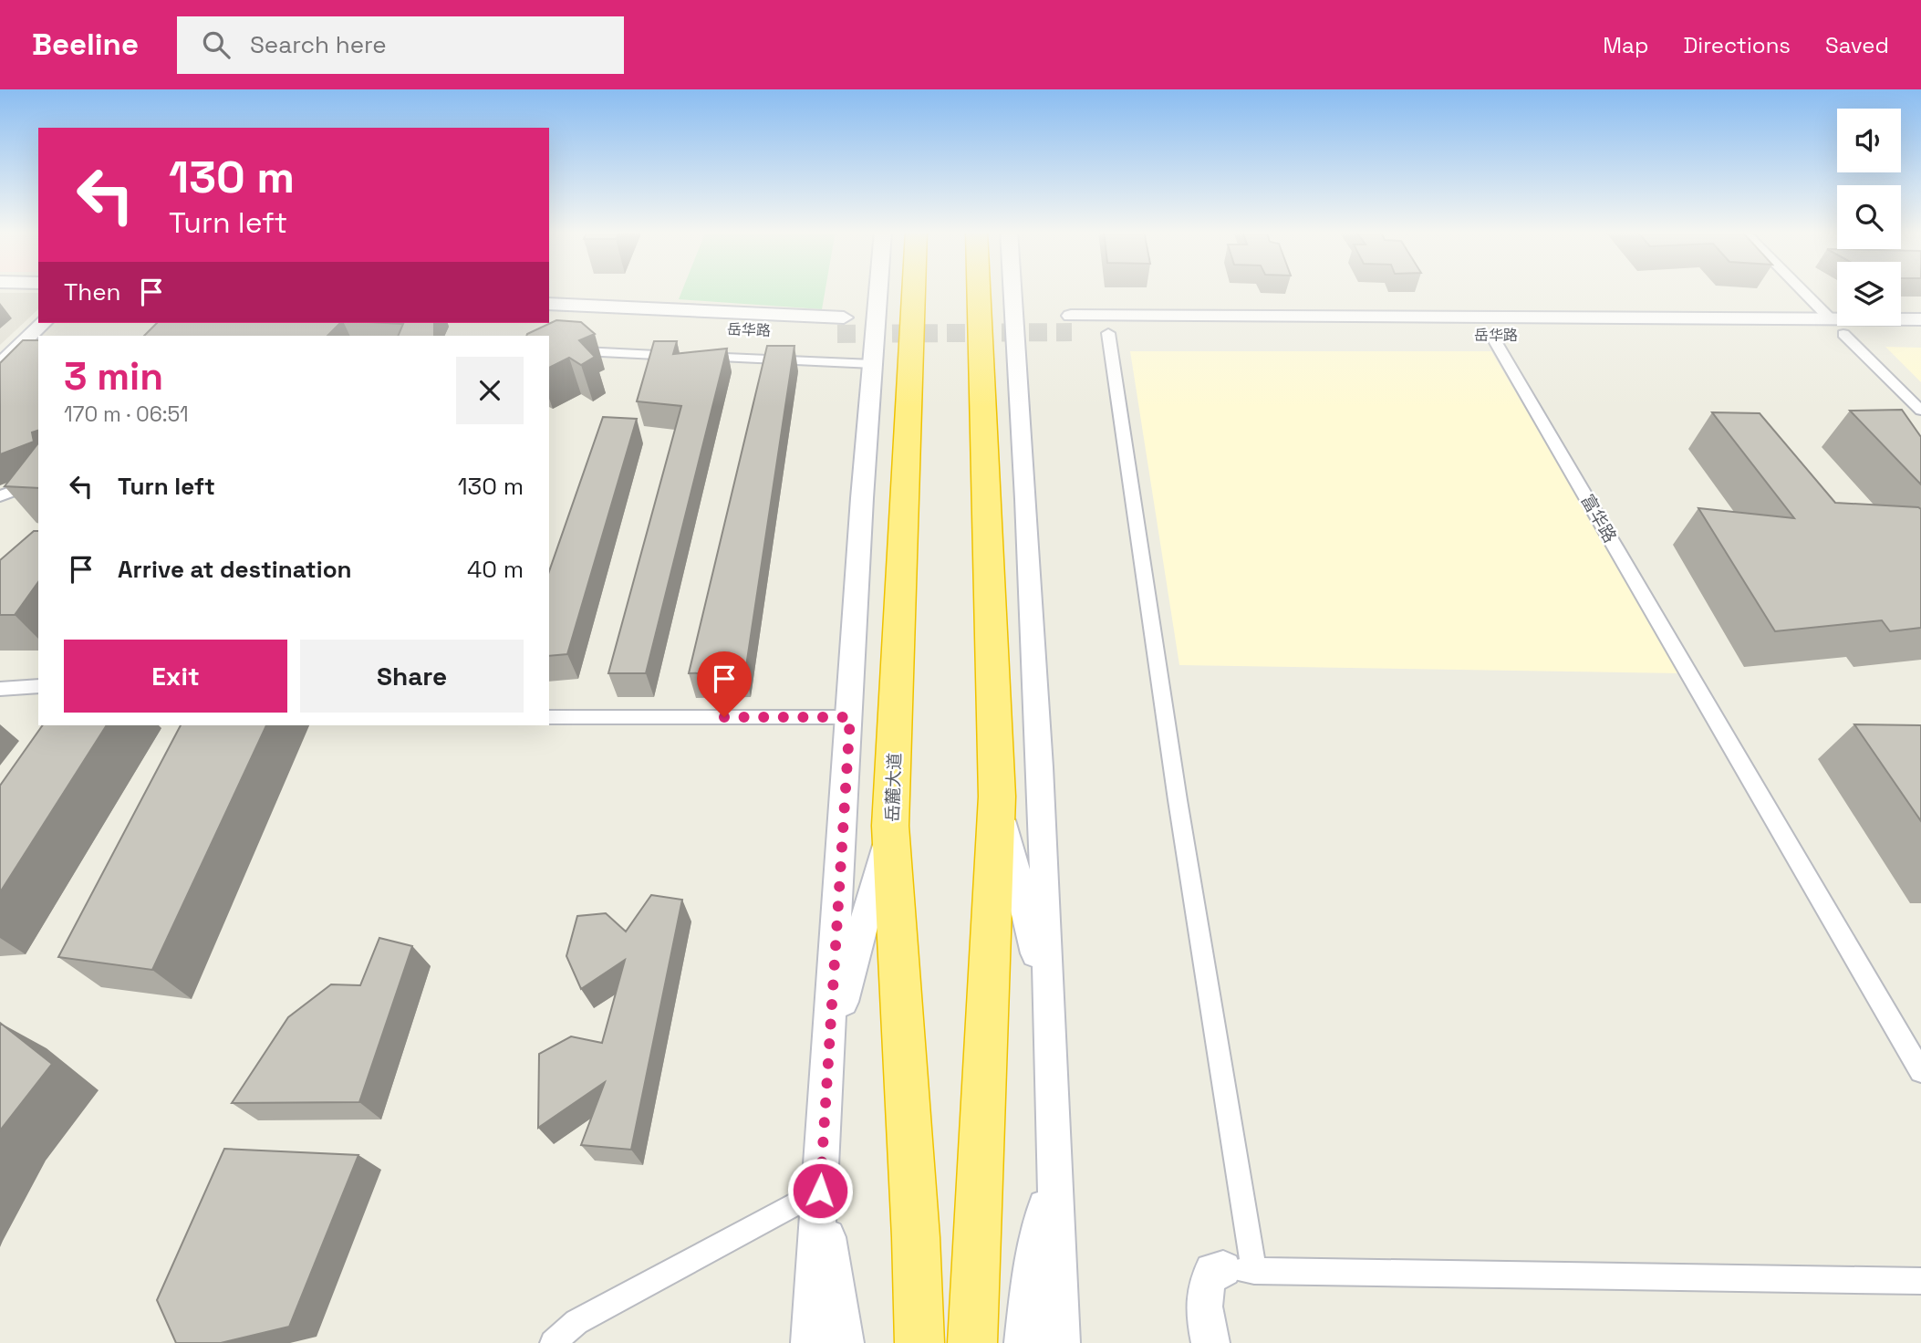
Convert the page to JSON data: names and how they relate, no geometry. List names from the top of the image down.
{
  "streets": {
    "highway": ["岳麓大道"],
    "street": ["岳华路", "富华路"]
  },
  "crossings": [
    ["岳华路", "富华路"]
  ],
  "page": {
    "header": "Beeline",
    "search": "Search here",
    "nav": ["Map", "Directions", "Saved"],
    "turn": ["130 m", "Turn left"],
    "then": "Then",
    "heading": ["3 min", "170 m · 06:51"],
    "list": [
      {
        "name": "Turn left",
        "value": "130 m"
      },
      {
        "name": "Arrive at destination",
        "value": "40 m"
      }
    ],
    "buttons": ["Exit", "Share"]
  }
}
